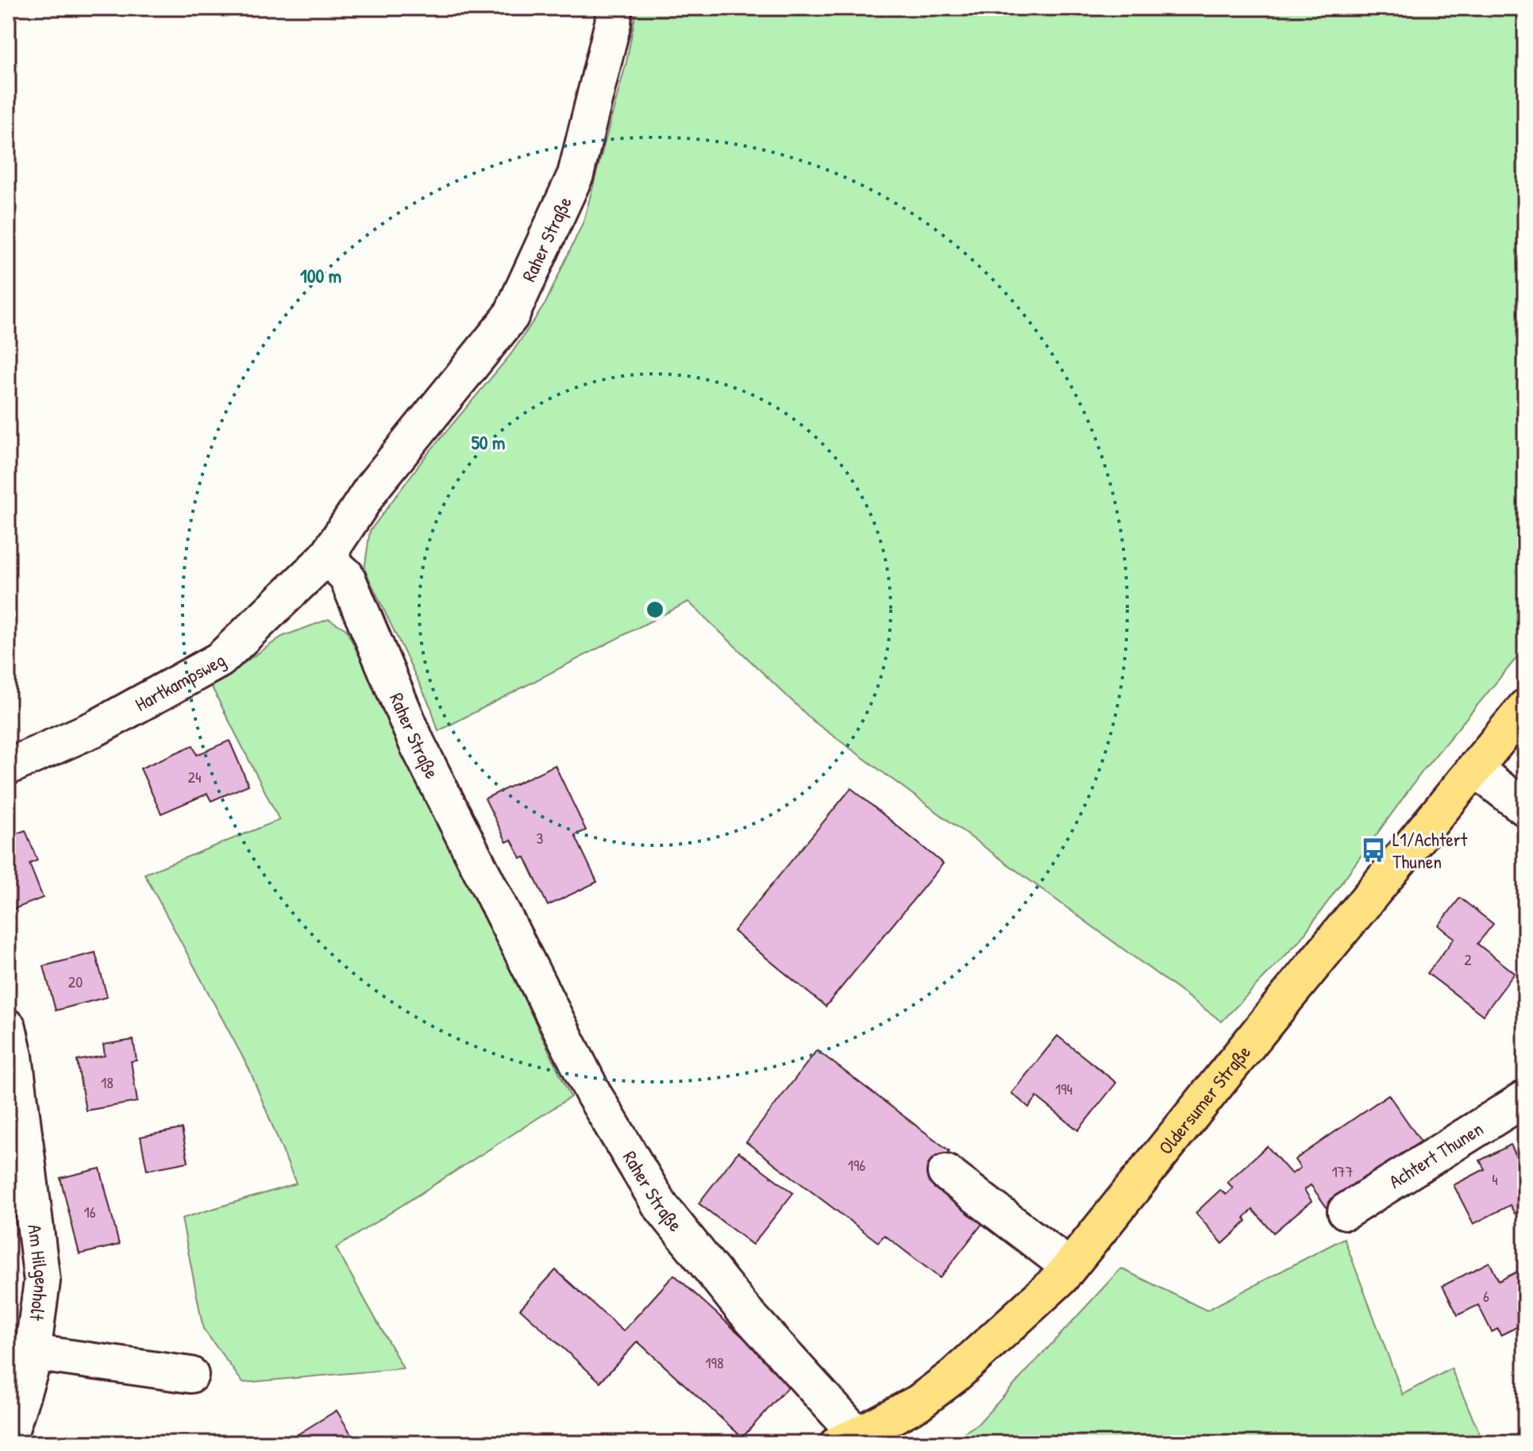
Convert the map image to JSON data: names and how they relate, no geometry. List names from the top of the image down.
{
  "streets": {
    "main road": ["Oldersumer Straße"],
    "street": [
      "Raher Straße",
      "Hartkampsweg",
      "Achtert Thunen",
      "Am Hilgenholt"
    ]
  },
  "crossings": [
    ["Raher Straße", "Hartkampsweg"],
    ["Raher Straße", "Oldersumer Straße"]
  ],
  "places": {
    "bus stop": ["L1/Achtert Thunen"]
  },
  "house_numbers": [
    "24",
    "3",
    "2",
    "20",
    "18",
    "194",
    "196",
    "177",
    "4",
    "16",
    "6",
    "198"
  ],
  "rings": ["100 m", "50 m"]
}
